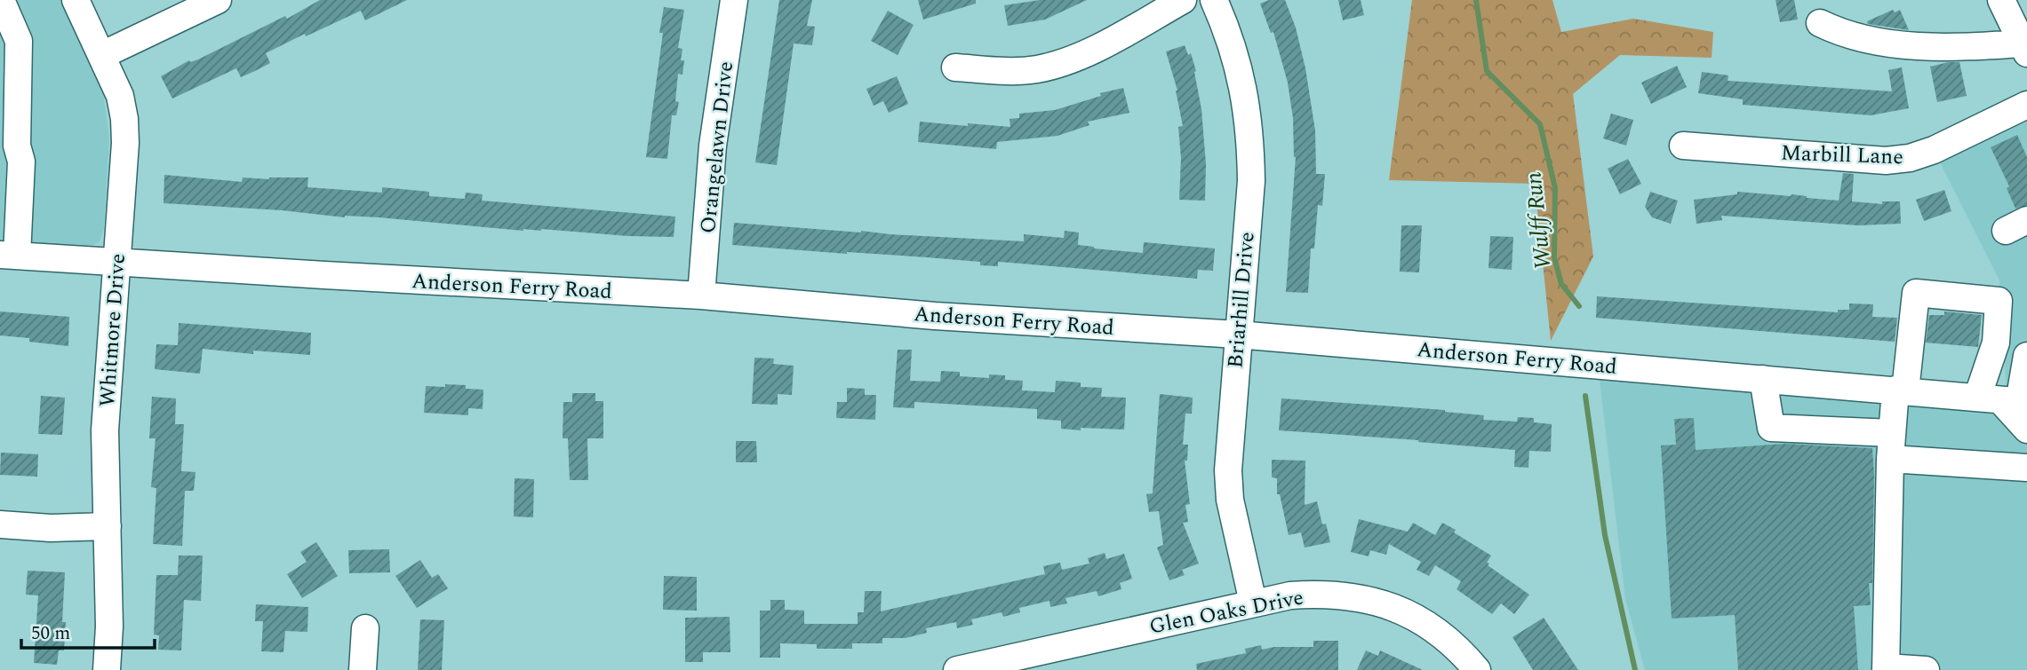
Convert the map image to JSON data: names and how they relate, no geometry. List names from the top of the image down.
{
  "streets": {
    "street": [
      "Orangelawn Drive",
      "Marbill Lane",
      "Anderson Ferry Road",
      "Briarhill Drive",
      "Whitmore Drive",
      "Glen Oaks Drive"
    ]
  },
  "crossings": [
    ["Orangelawn Drive", "Anderson Ferry Road"],
    ["Anderson Ferry Road", "Briarhill Drive"],
    ["Anderson Ferry Road", "Whitmore Drive"],
    ["Briarhill Drive", "Glen Oaks Drive"]
  ],
  "water": ["Wulff Run"],
  "scale_bar": "50 m"
}
